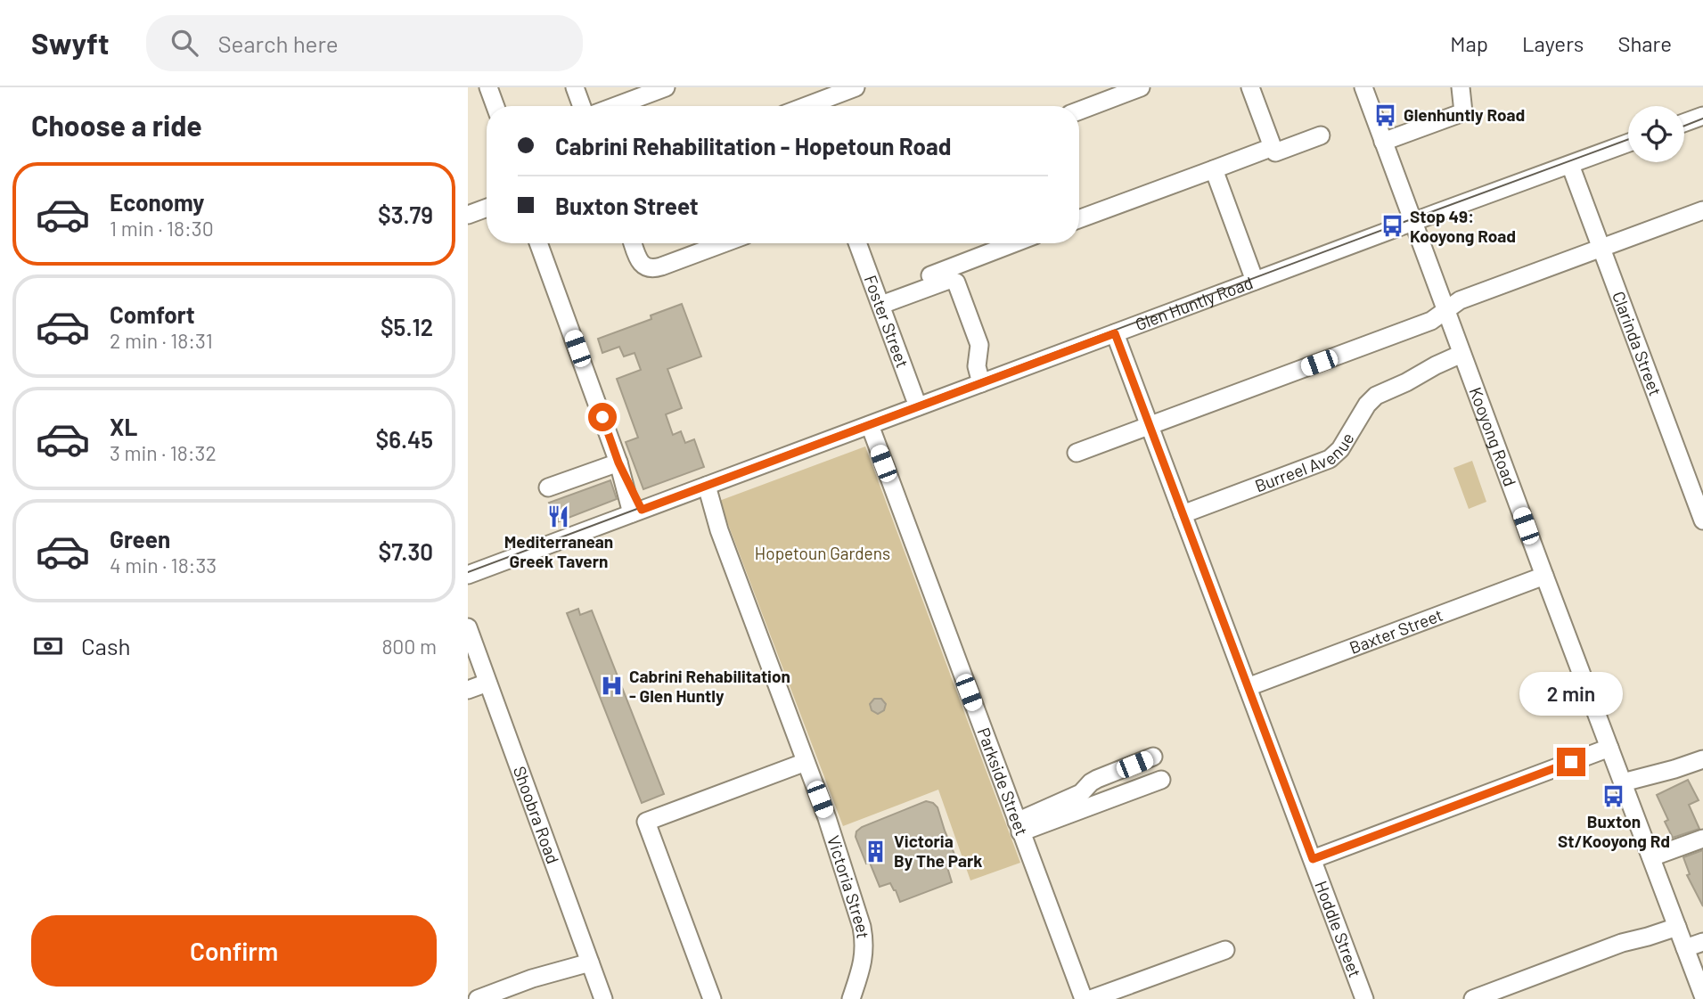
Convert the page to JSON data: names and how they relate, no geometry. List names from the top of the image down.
{
  "streets": {
    "street": [
      "Glen Huntly Road",
      "Foster Street",
      "Clarinda Street",
      "Kooyong Road",
      "Burreel Avenue",
      "Baxter Street",
      "Parkside Street",
      "Shoobra Road",
      "Victoria Street",
      "Hoddle Street"
    ]
  },
  "crossings": [
    ["Glen Huntly Road", "Foster Street"],
    ["Glen Huntly Road", "Clarinda Street"],
    ["Glen Huntly Road", "Kooyong Road"],
    ["Glen Huntly Road", "Parkside Street"],
    ["Glen Huntly Road", "Victoria Street"],
    ["Glen Huntly Road", "Hoddle Street"],
    ["Kooyong Road", "Burreel Avenue"],
    ["Kooyong Road", "Baxter Street"],
    ["Burreel Avenue", "Hoddle Street"],
    ["Baxter Street", "Hoddle Street"]
  ],
  "parks": ["Hopetoun Gardens"],
  "places": {
    "bus stop": ["Glenhuntly Road", "Stop 49: Kooyong Road", "Buxton St/Kooyong Rd"],
    "restaurant": ["Mediterranean Greek Tavern"],
    "hospital": ["Cabrini Rehabilitation - Glen Huntly"],
    "building": ["Victoria By The Park"]
  },
  "page": {
    "header": "Swyft",
    "search": "Search here",
    "nav": ["Map", "Layers", "Share"],
    "heading": "Choose a ride",
    "banner": ["Cabrini Rehabilitation - Hopetoun Road", "Buxton Street"],
    "list": [
      {
        "name": "Economy",
        "note": "1 min · 18:30",
        "value": "$3.79"
      },
      {
        "name": "Comfort",
        "note": "2 min · 18:31",
        "value": "$5.12"
      },
      {
        "name": "XL",
        "note": "3 min · 18:32",
        "value": "$6.45"
      },
      {
        "name": "Green",
        "note": "4 min · 18:33",
        "value": "$7.30"
      }
    ],
    "pay": ["Cash", "800 m"],
    "bubble": "2 min",
    "buttons": "Confirm"
  }
}
